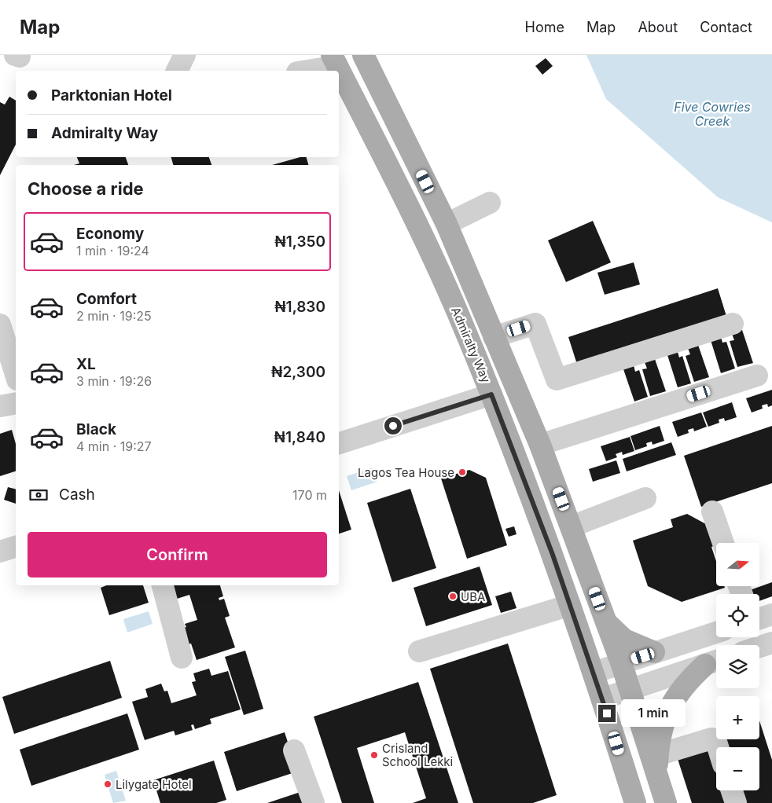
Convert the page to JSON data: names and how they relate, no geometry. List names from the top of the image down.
{
  "streets": {
    "main road": ["Admiralty Way"]
  },
  "water": ["Five Cowries Creek"],
  "places": [
    "Lagos Tea House",
    "UBA",
    "Crisland School Lekki",
    "Lilygate Hotel"
  ],
  "north": "right",
  "page": {
    "header": "Map",
    "nav": [
      "Home",
      "Map",
      "About",
      "Contact"
    ],
    "banner": ["Parktonian Hotel", "Admiralty Way"],
    "heading": "Choose a ride",
    "list": [
      {
        "name": "Economy",
        "note": "1 min · 19:24",
        "value": "₦1,350"
      },
      {
        "name": "Comfort",
        "note": "2 min · 19:25",
        "value": "₦1,830"
      },
      {
        "name": "XL",
        "note": "3 min · 19:26",
        "value": "₦2,300"
      },
      {
        "name": "Black",
        "note": "4 min · 19:27",
        "value": "₦1,840"
      }
    ],
    "pay": ["Cash", "170 m"],
    "buttons": "Confirm",
    "map_buttons": ["+", "−"],
    "bubble": "1 min"
  }
}
